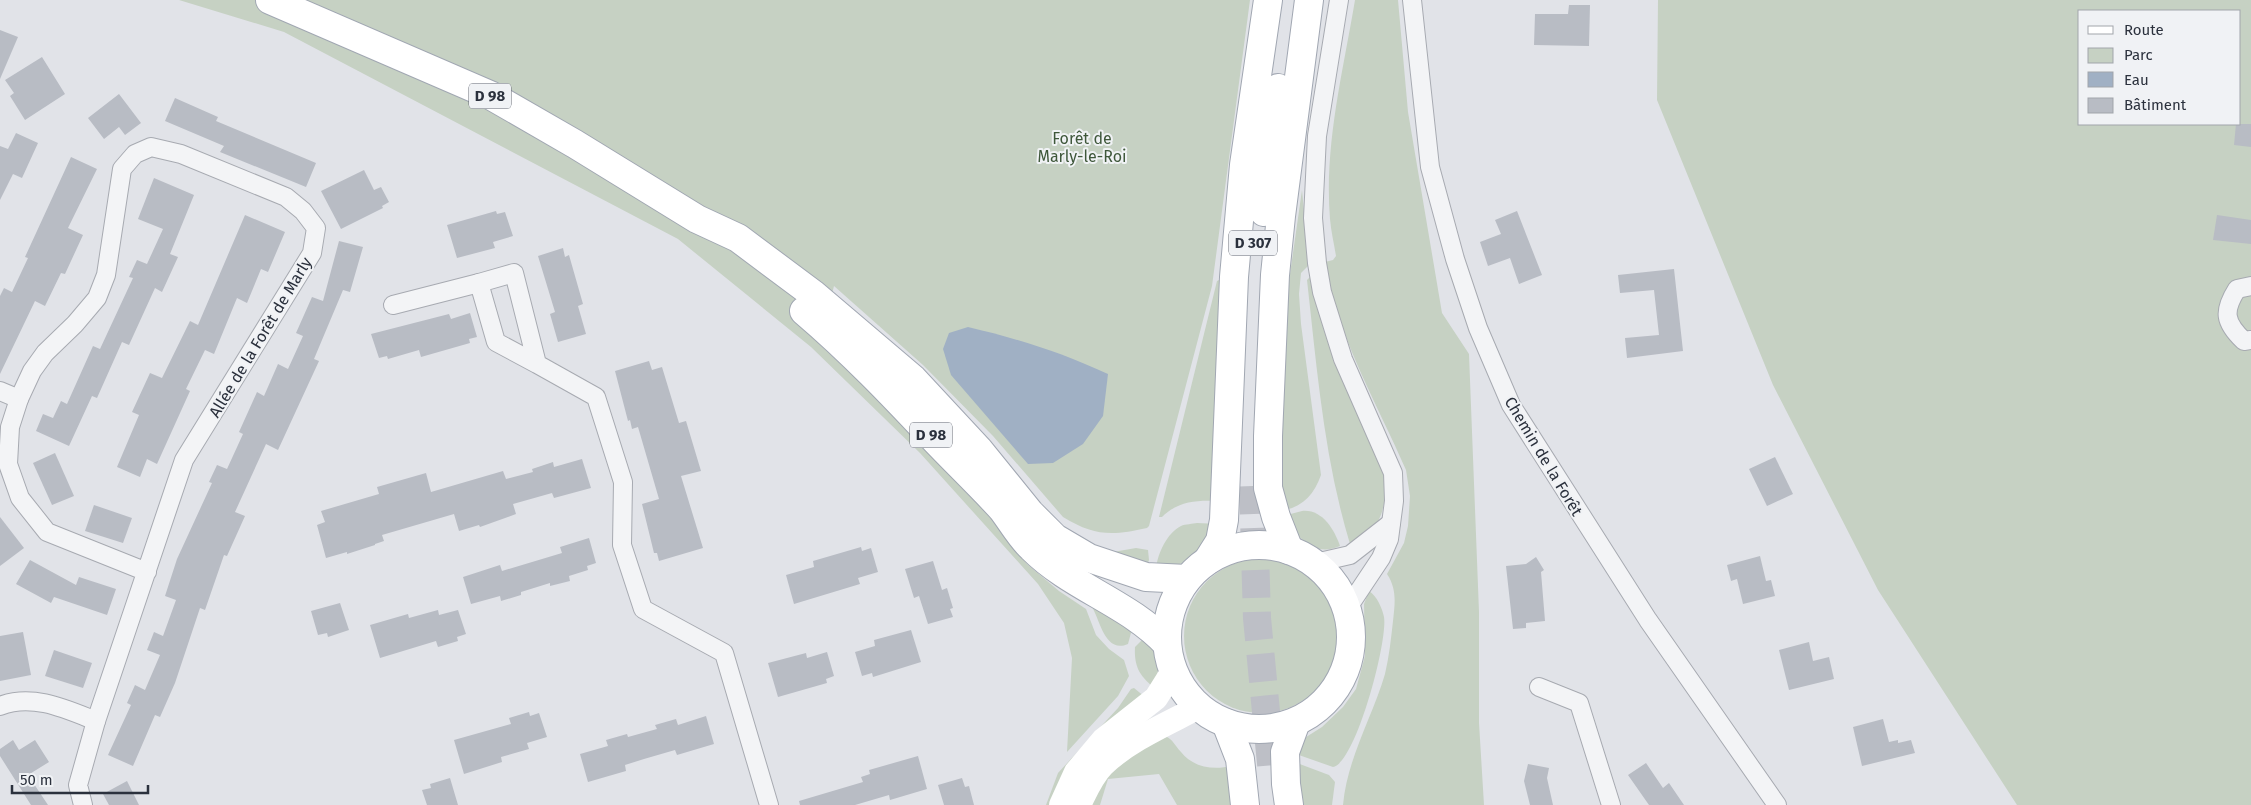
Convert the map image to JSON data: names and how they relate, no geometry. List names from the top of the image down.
{
  "streets": {
    "main road": ["D 98", "D 307"],
    "street": ["Allée de la Forêt de Marly", "Chemin de la Forêt"]
  },
  "parks": ["Forêt de Marly-le-Roi"],
  "legend": [
    "Route",
    "Parc",
    "Eau",
    "Bâtiment"
  ],
  "scale_bar": "50 m"
}
